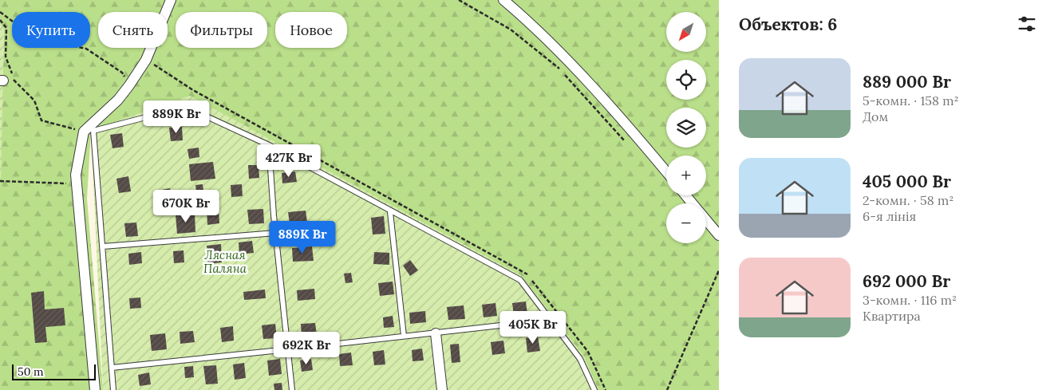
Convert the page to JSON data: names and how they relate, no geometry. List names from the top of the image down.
{
  "parks": ["Лясная Паляна"],
  "scale_bar": "50 m",
  "north": "bottom left",
  "page": {
    "heading": "Объектов: 6",
    "map_buttons": ["+", "−"],
    "chip": [
      "Купить",
      "Снять",
      "Фильтры",
      "Новое"
    ],
    "list": [
      {
        "name": "889 000 Br",
        "note": "5-комн. · 158 m² · Дом"
      },
      {
        "name": "405 000 Br",
        "note": "2-комн. · 58 m² · 6-я лінія"
      },
      {
        "name": "692 000 Br",
        "note": "3-комн. · 116 m² · Квартира"
      }
    ],
    "price": [
      "889K Br",
      "427K Br",
      "670K Br",
      "889K Br",
      "405K Br",
      "692K Br"
    ],
    "scale": "50 m"
  }
}
